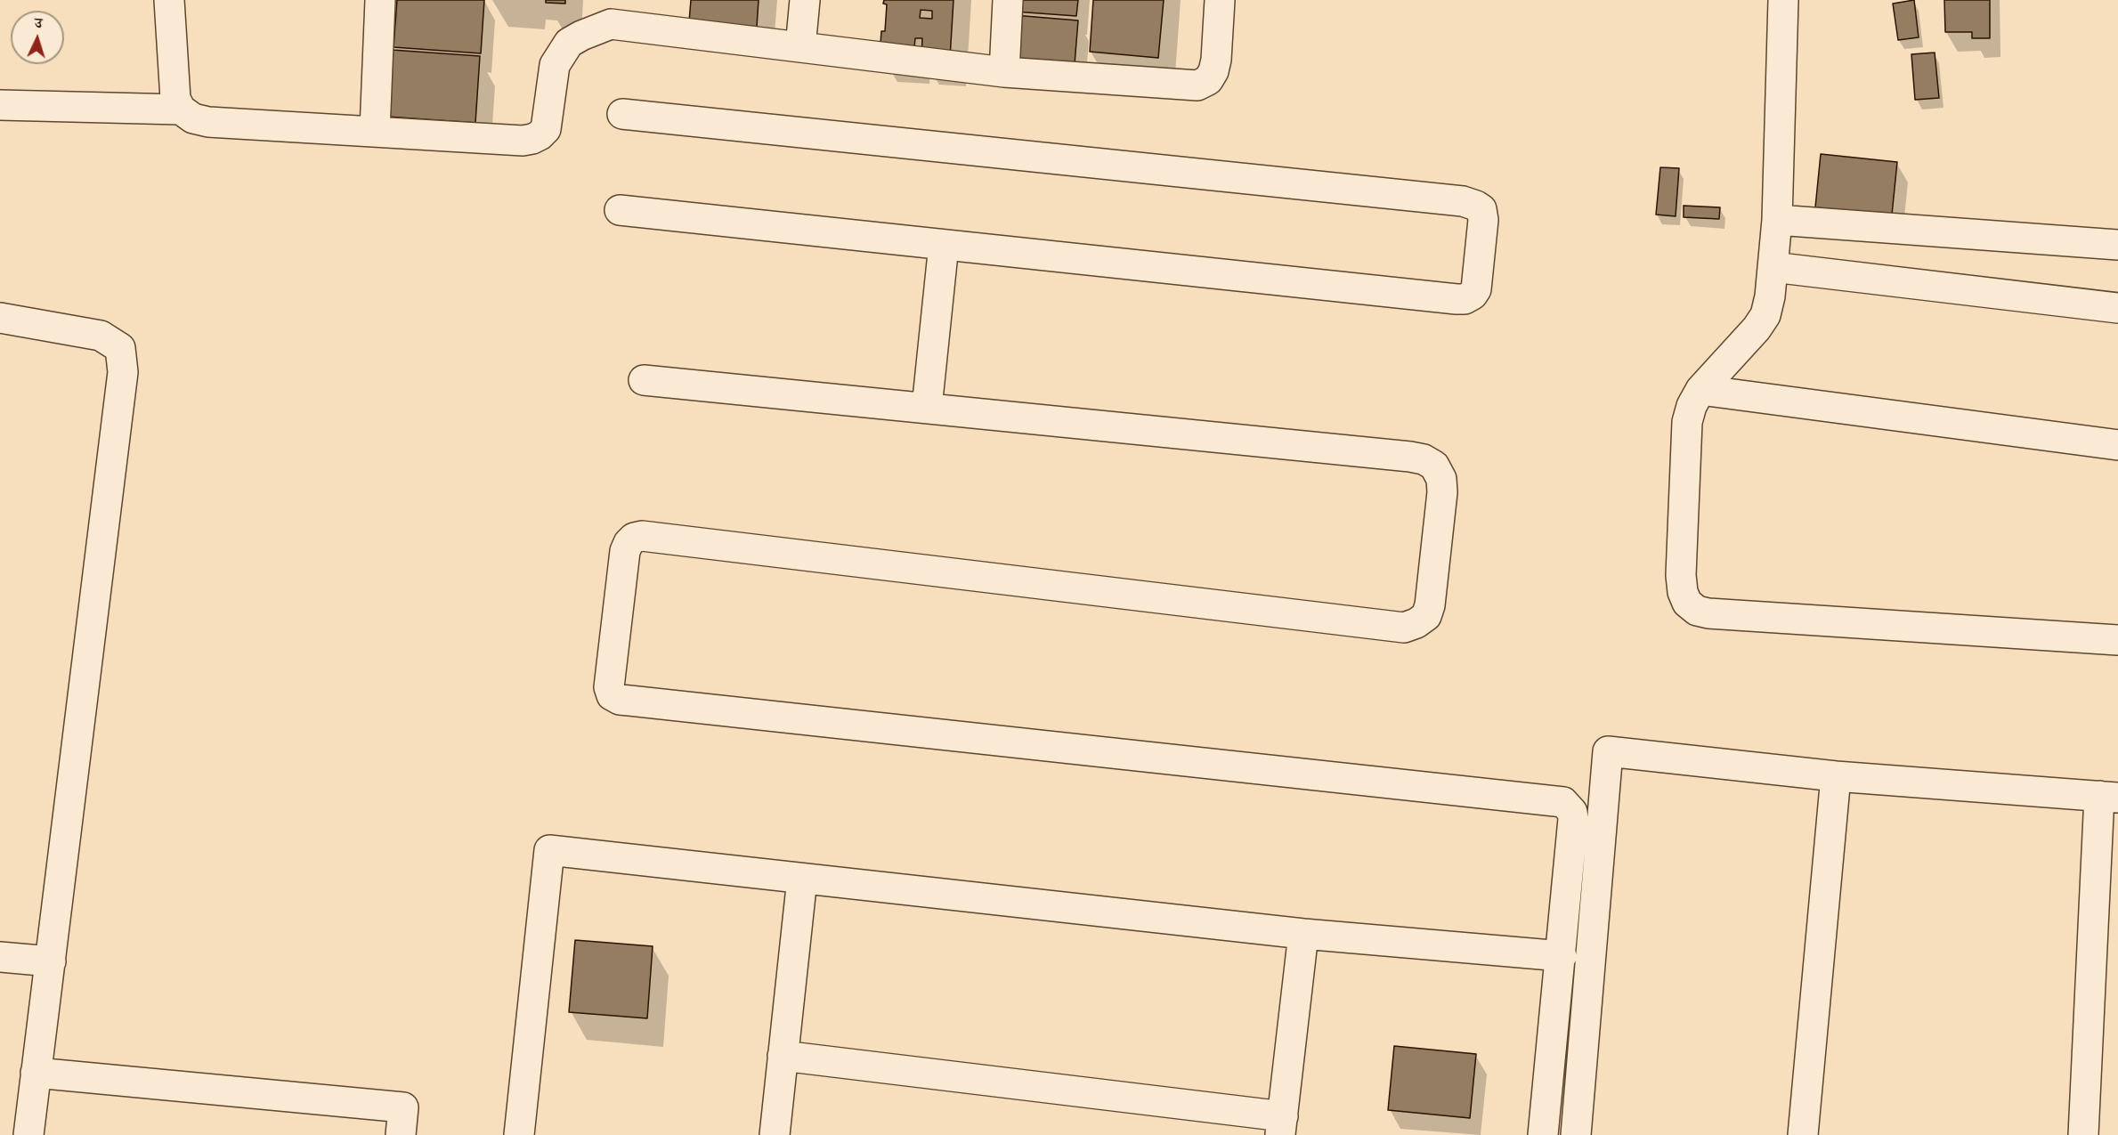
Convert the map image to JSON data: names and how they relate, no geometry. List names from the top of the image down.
{
  "north": "top"
}
